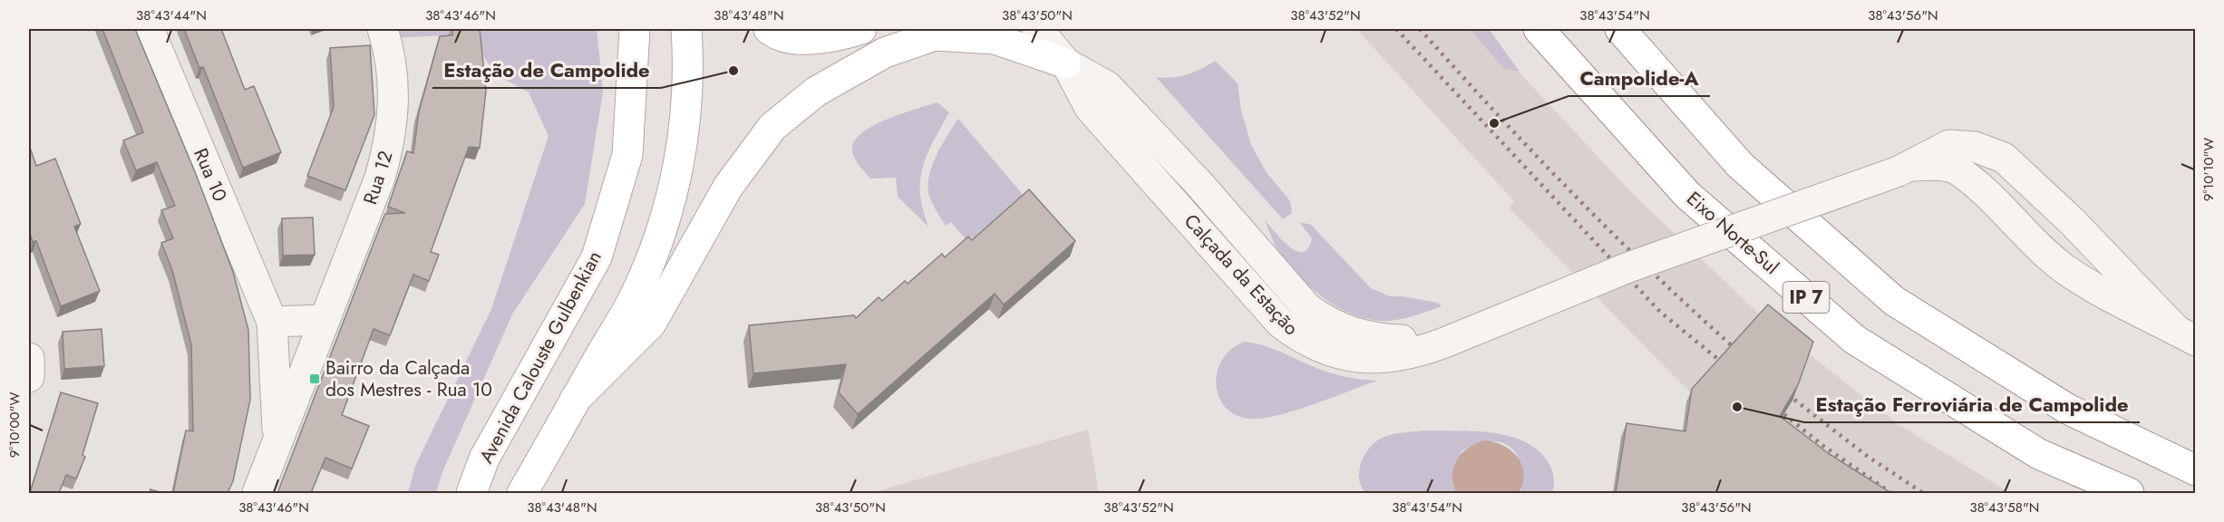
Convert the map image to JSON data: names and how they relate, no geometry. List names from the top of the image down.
{
  "streets": {
    "main road": ["Eixo Norte-Sul", "IP 7", "Avenida Calouste Gulbenkian"],
    "street": ["Rua 10", "Rua 12", "Calçada da Estação"]
  },
  "crossings": [
    ["Rua 10", "Rua 12"]
  ],
  "places": {
    "other": ["Estação de Campolide", "Campolide-A", "Estação Ferroviária de Campolide"],
    "transit": ["Bairro da Calçada dos Mestres - Rua 10"]
  },
  "coordinates": [
    "38°43'44\"N",
    "38°43'46\"N",
    "38°43'48\"N",
    "38°43'50\"N",
    "38°43'52\"N",
    "38°43'54\"N",
    "38°43'56\"N",
    "9°10'10\"W",
    "9°10'00\"W",
    "38°43'58\"N"
  ]
}
